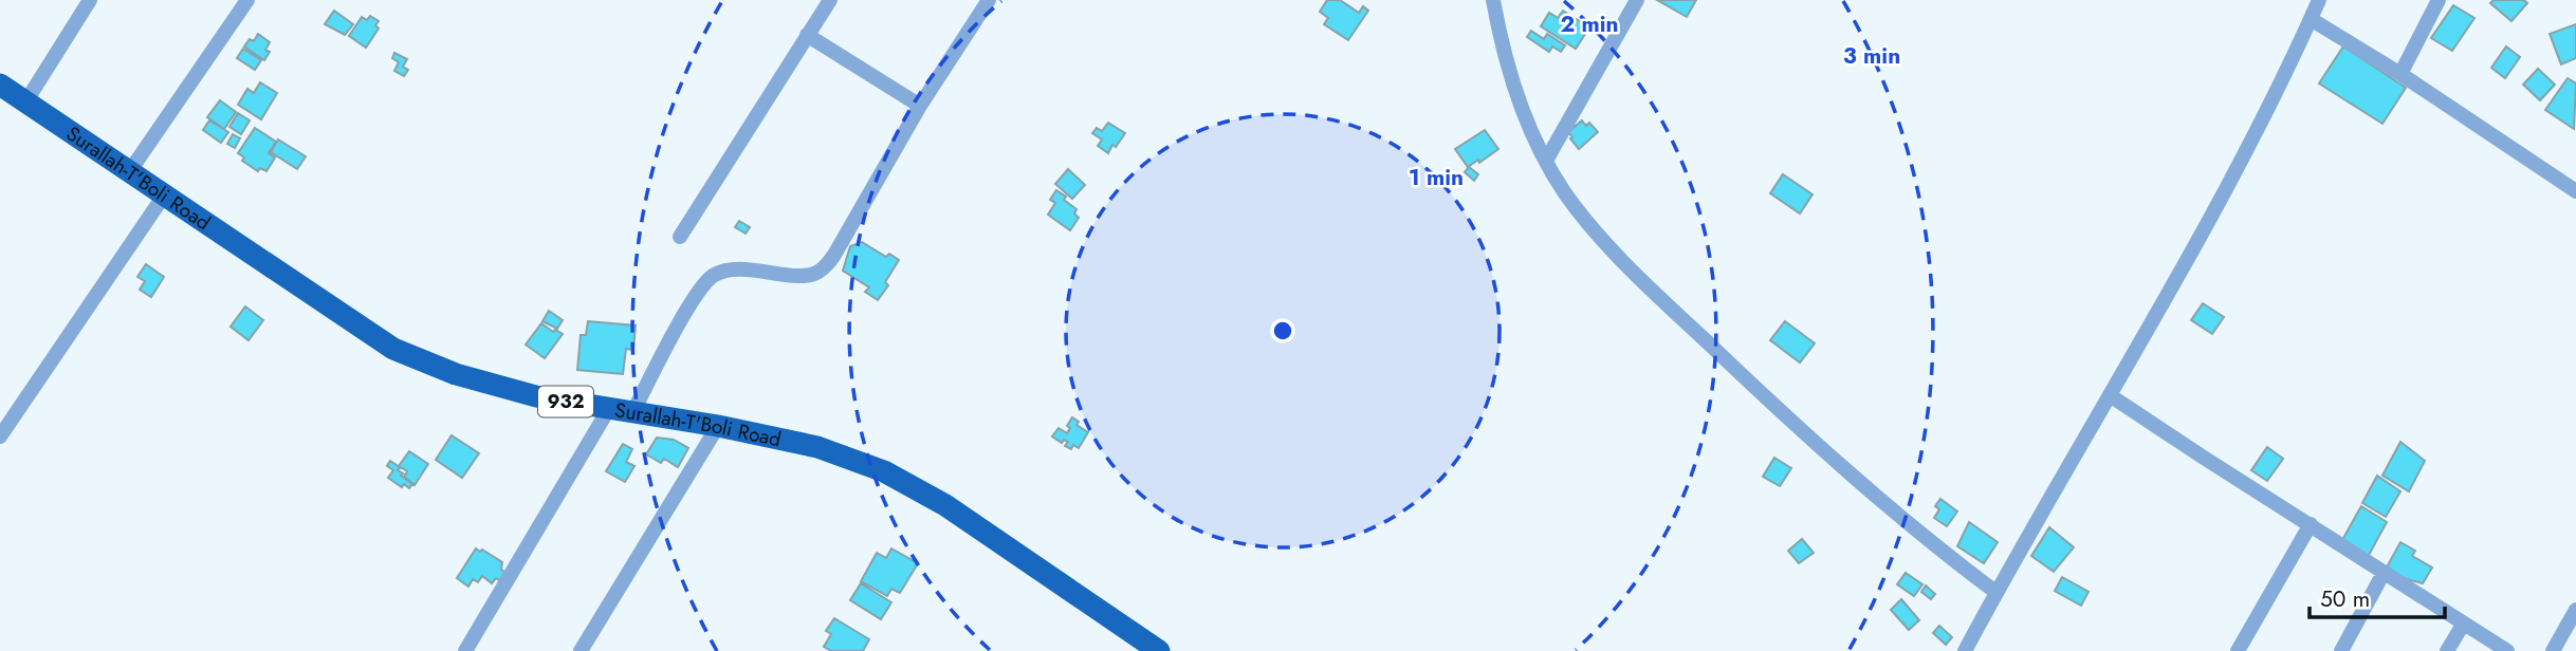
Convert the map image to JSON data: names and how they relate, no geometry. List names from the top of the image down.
{
  "streets": {
    "main road": ["Surallah-T'Boli Road", "932"]
  },
  "scale_bar": "50 m",
  "rings": ["2 min", "3 min", "1 min"]
}
